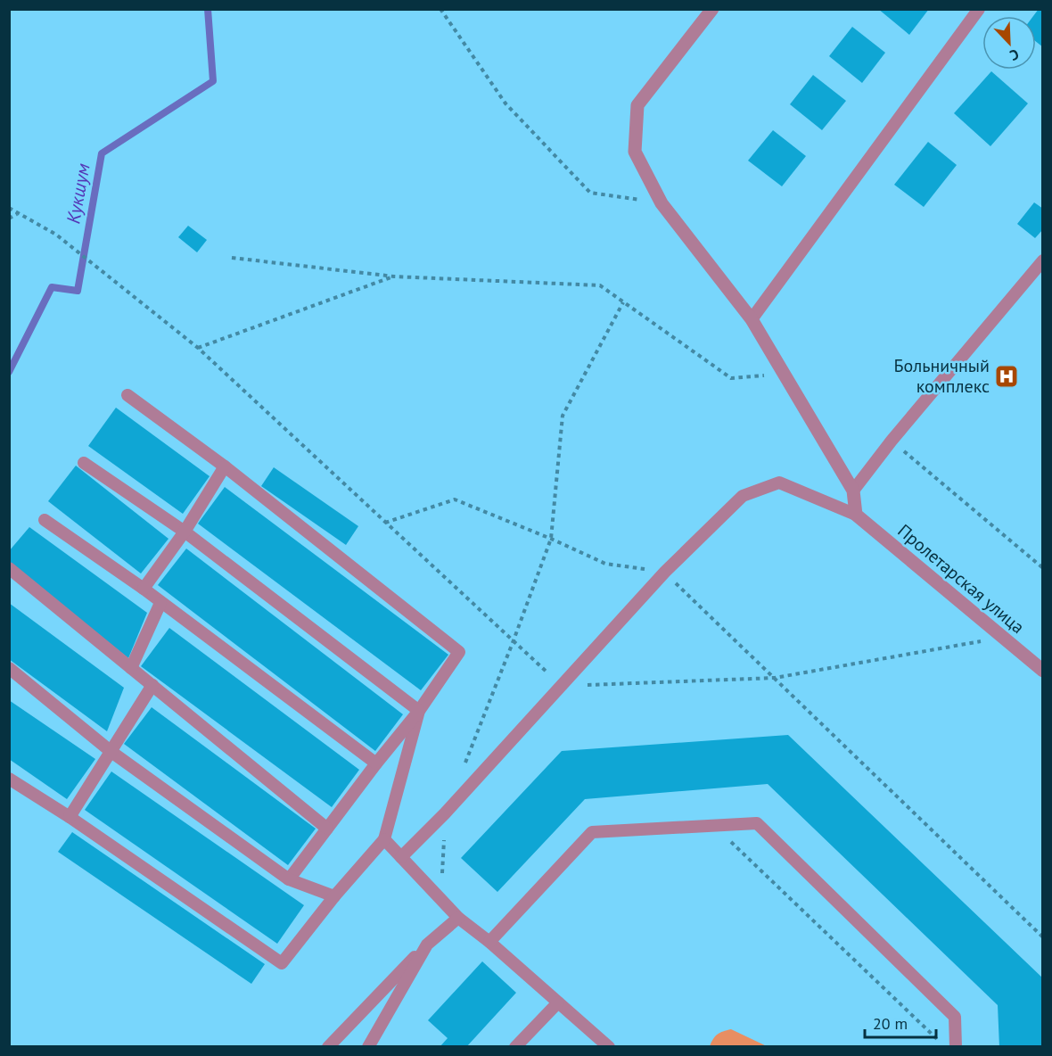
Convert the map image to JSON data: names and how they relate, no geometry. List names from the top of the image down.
{
  "streets": {
    "street": ["Пролетарская улица"]
  },
  "water": ["Кукшум"],
  "places": {
    "hospital": ["Больничный комплекс"]
  },
  "scale_bar": "20 m",
  "north": "bottom right"
}
